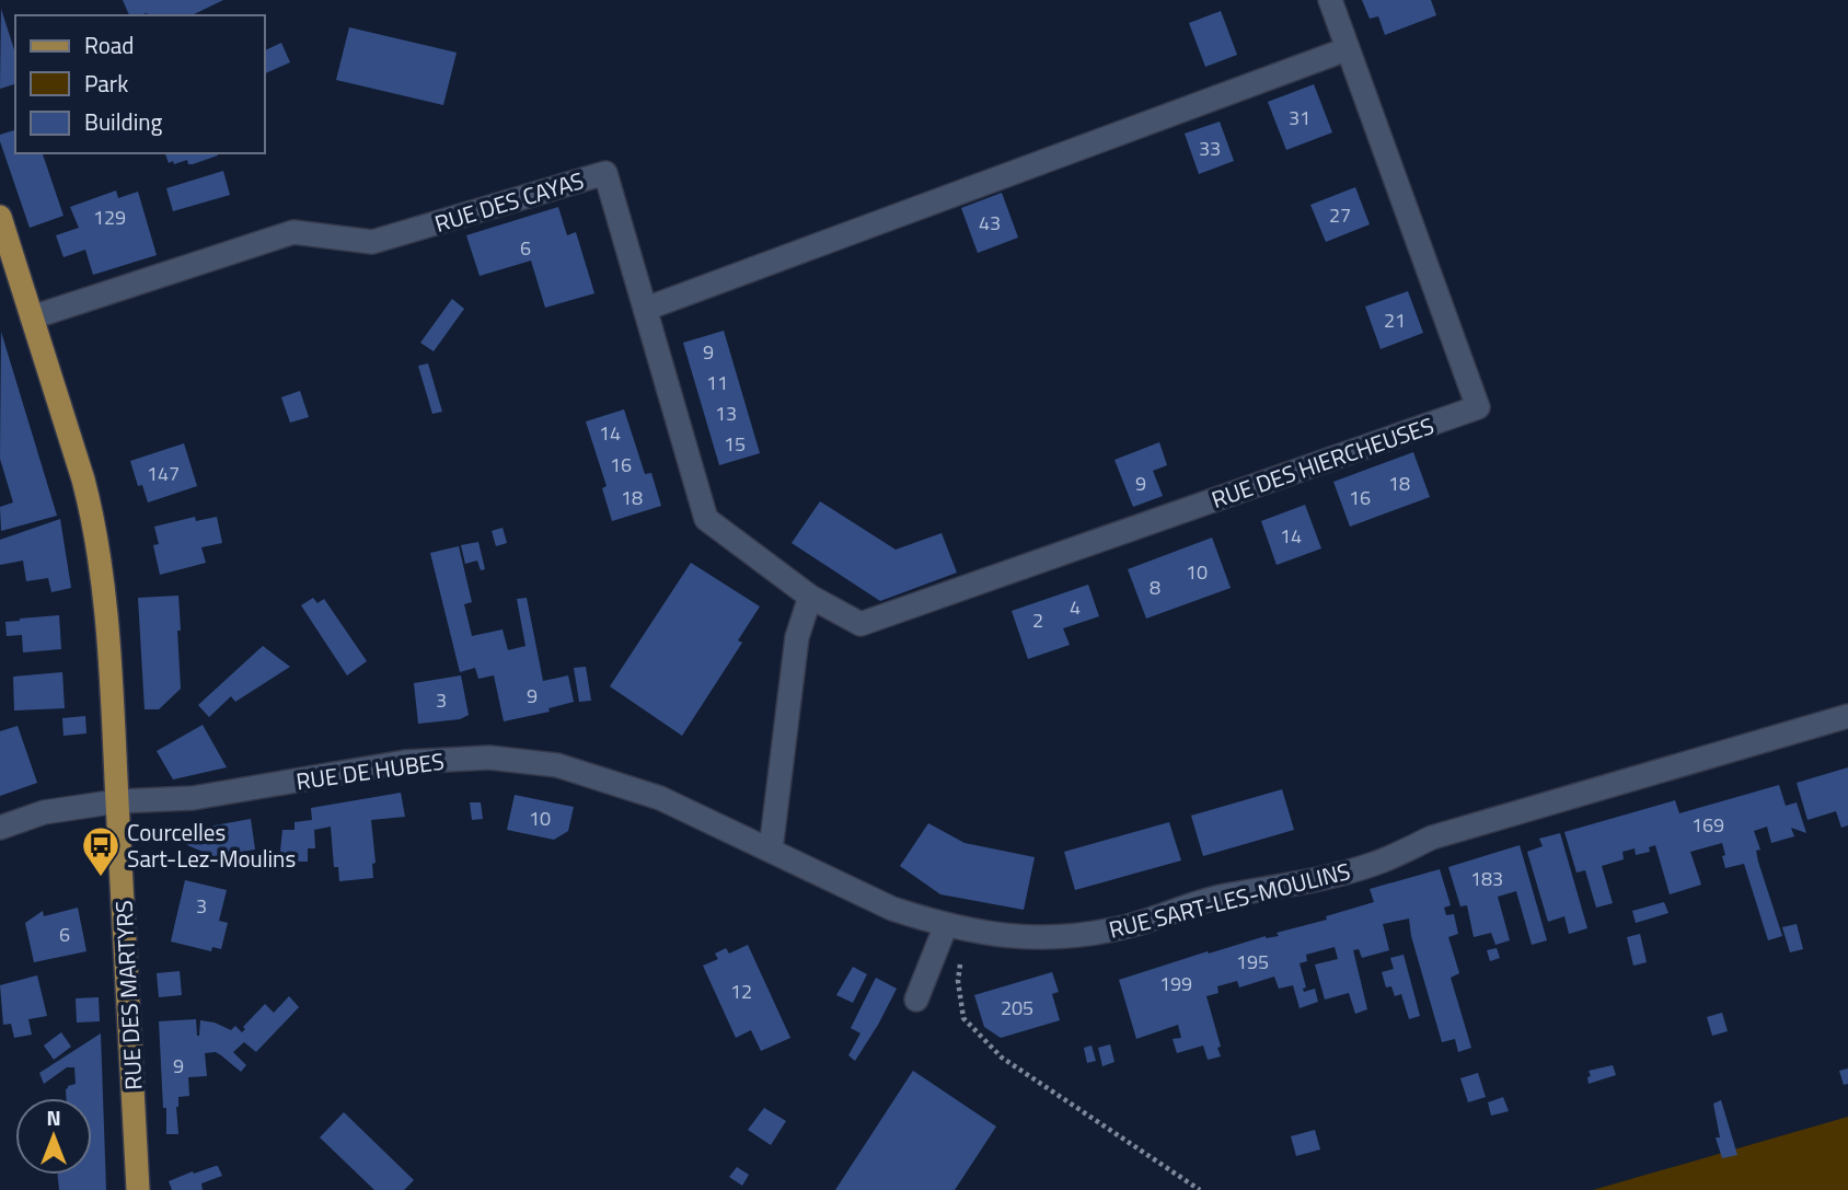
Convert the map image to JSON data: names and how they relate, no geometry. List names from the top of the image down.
{
  "streets": {
    "main road": ["RUE DES MARTYRS"],
    "street": [
      "RUE DES CAYAS",
      "RUE DES HIERCHEUSES",
      "RUE DE HUBES",
      "RUE SART-LES-MOULINS"
    ]
  },
  "crossings": [
    ["RUE DES CAYAS", "RUE DES HIERCHEUSES"],
    ["RUE DES CAYAS", "RUE DES MARTYRS"],
    ["RUE DE HUBES", "RUE SART-LES-MOULINS"],
    ["RUE DE HUBES", "RUE DES MARTYRS"]
  ],
  "places": {
    "bus stop": ["Courcelles Sart-Lez-Moulins"]
  },
  "house_numbers": [
    "31",
    "33",
    "27",
    "129",
    "43",
    "6",
    "21",
    "9",
    "11",
    "13",
    "14",
    "15",
    "16",
    "147",
    "9",
    "18",
    "18",
    "16",
    "14",
    "10",
    "8",
    "4",
    "2",
    "9",
    "3",
    "10",
    "169",
    "183",
    "3",
    "6",
    "195",
    "199",
    "12",
    "205",
    "9"
  ],
  "legend": ["Road", "Park", "Building"],
  "north": "top"
}
